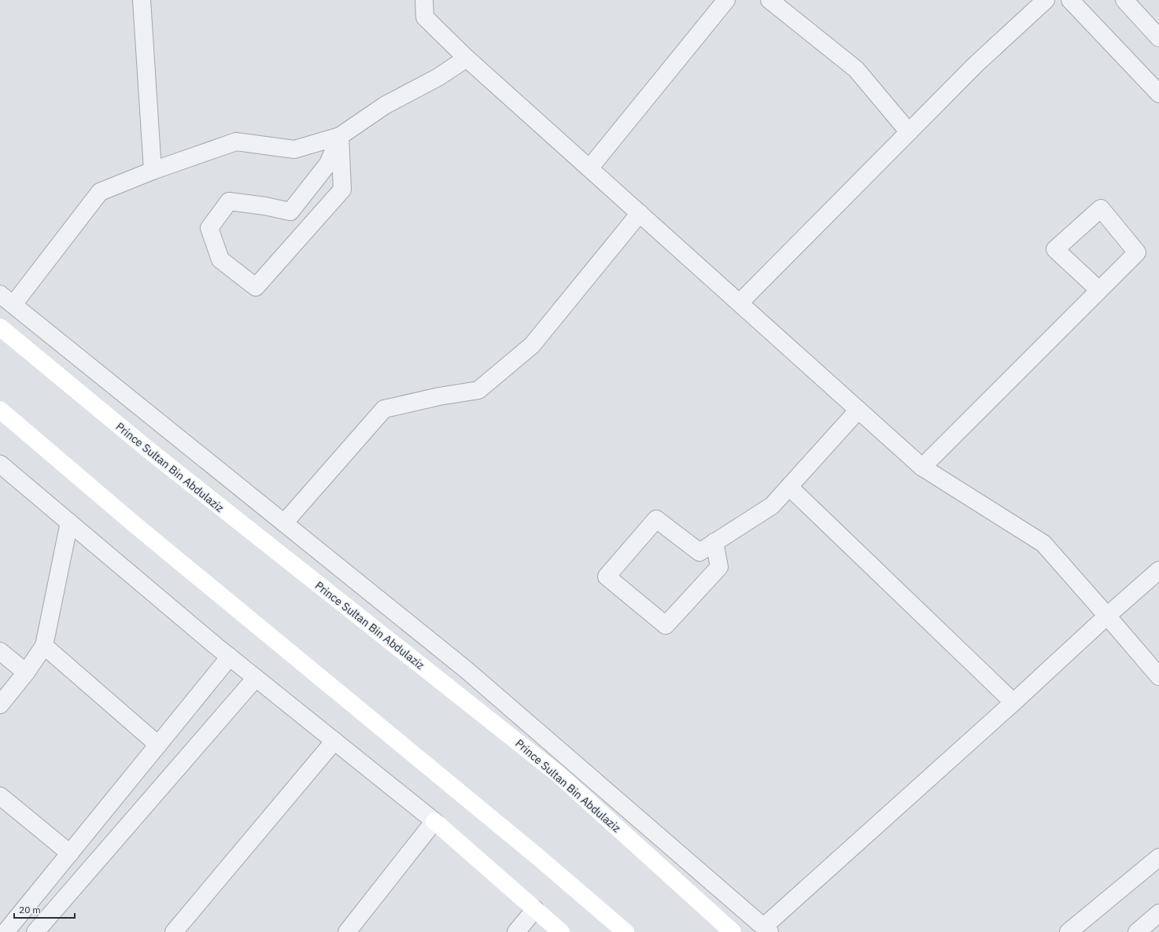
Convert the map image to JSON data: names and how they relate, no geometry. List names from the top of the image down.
{
  "streets": {
    "main road": ["Prince Sultan Bin Abdulaziz"]
  },
  "scale_bar": "20 m"
}
